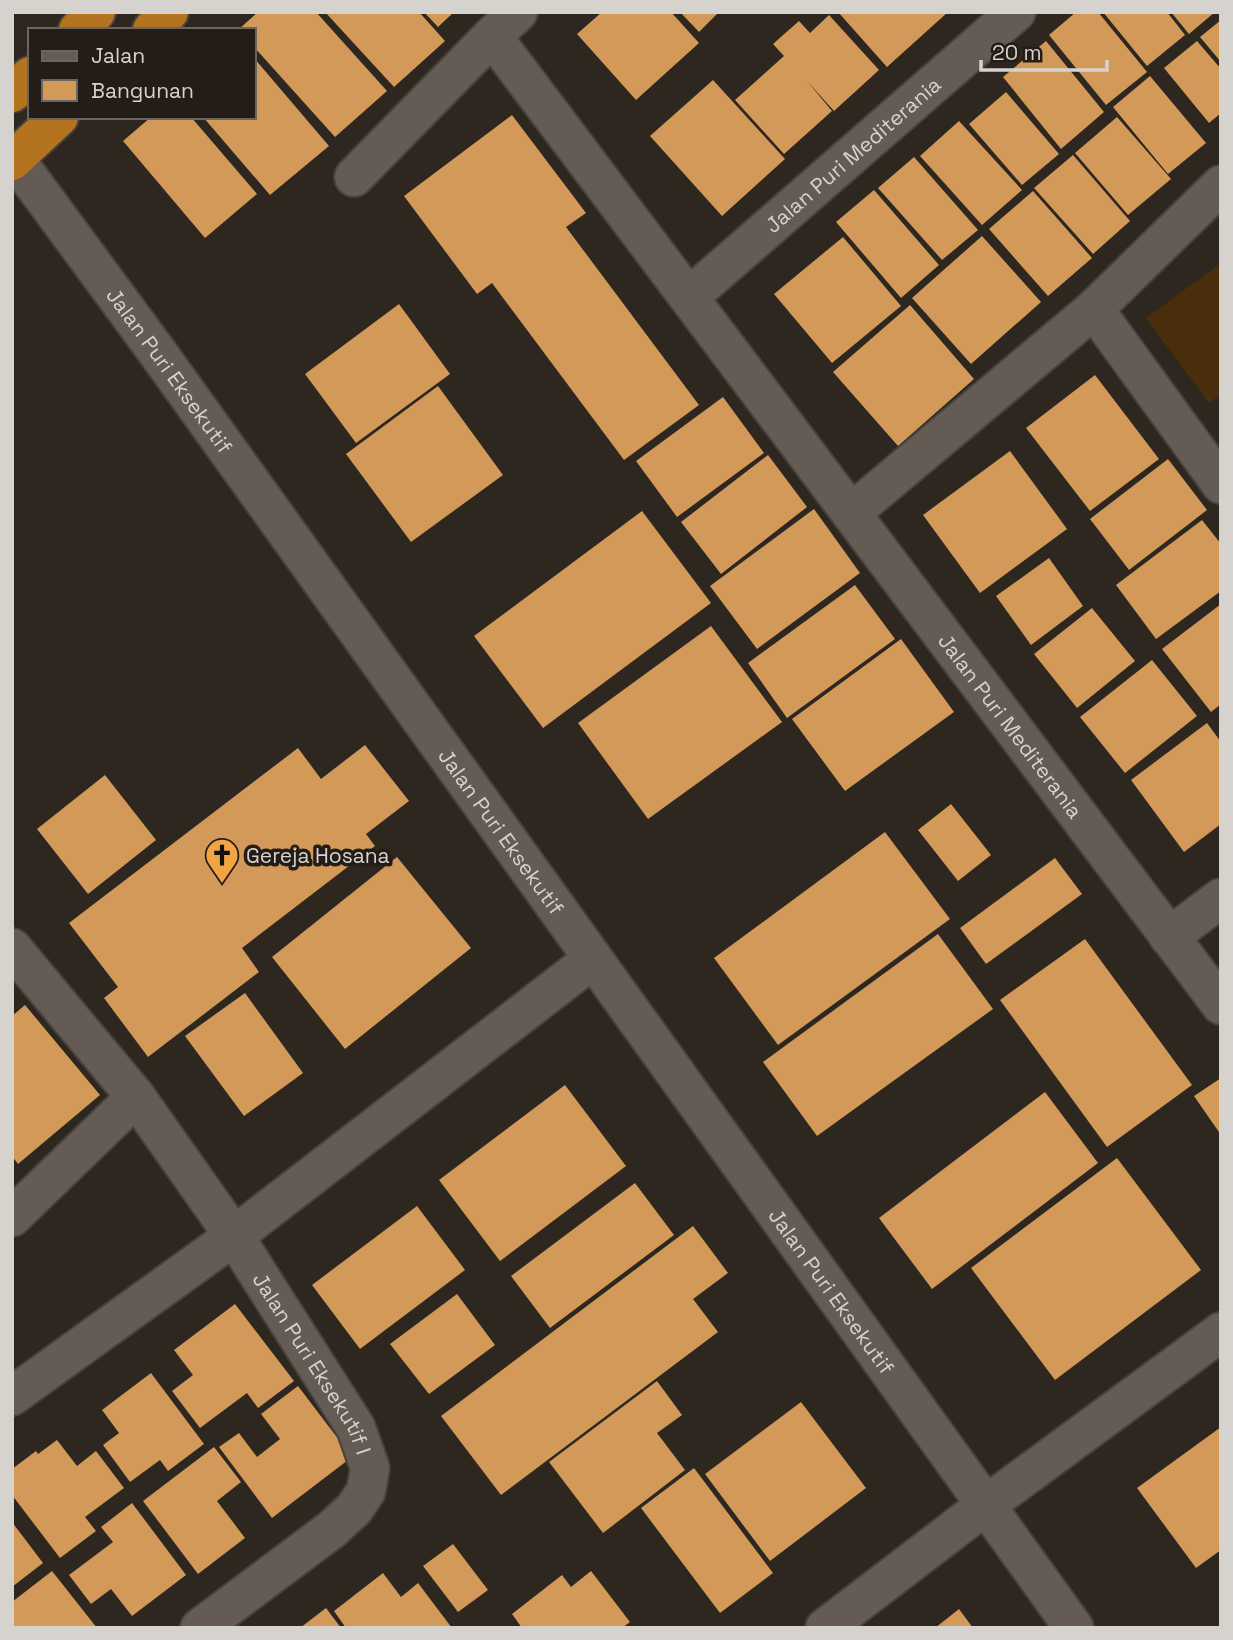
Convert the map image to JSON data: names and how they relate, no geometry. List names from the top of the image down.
{
  "streets": {
    "street": ["Jalan Puri Mediterania", "Jalan Puri Eksekutif", "Jalan Puri Eksekutif I"]
  },
  "places": {
    "church": ["Gereja Hosana"]
  },
  "legend": ["Jalan", "Bangunan"],
  "scale_bar": "20 m"
}
